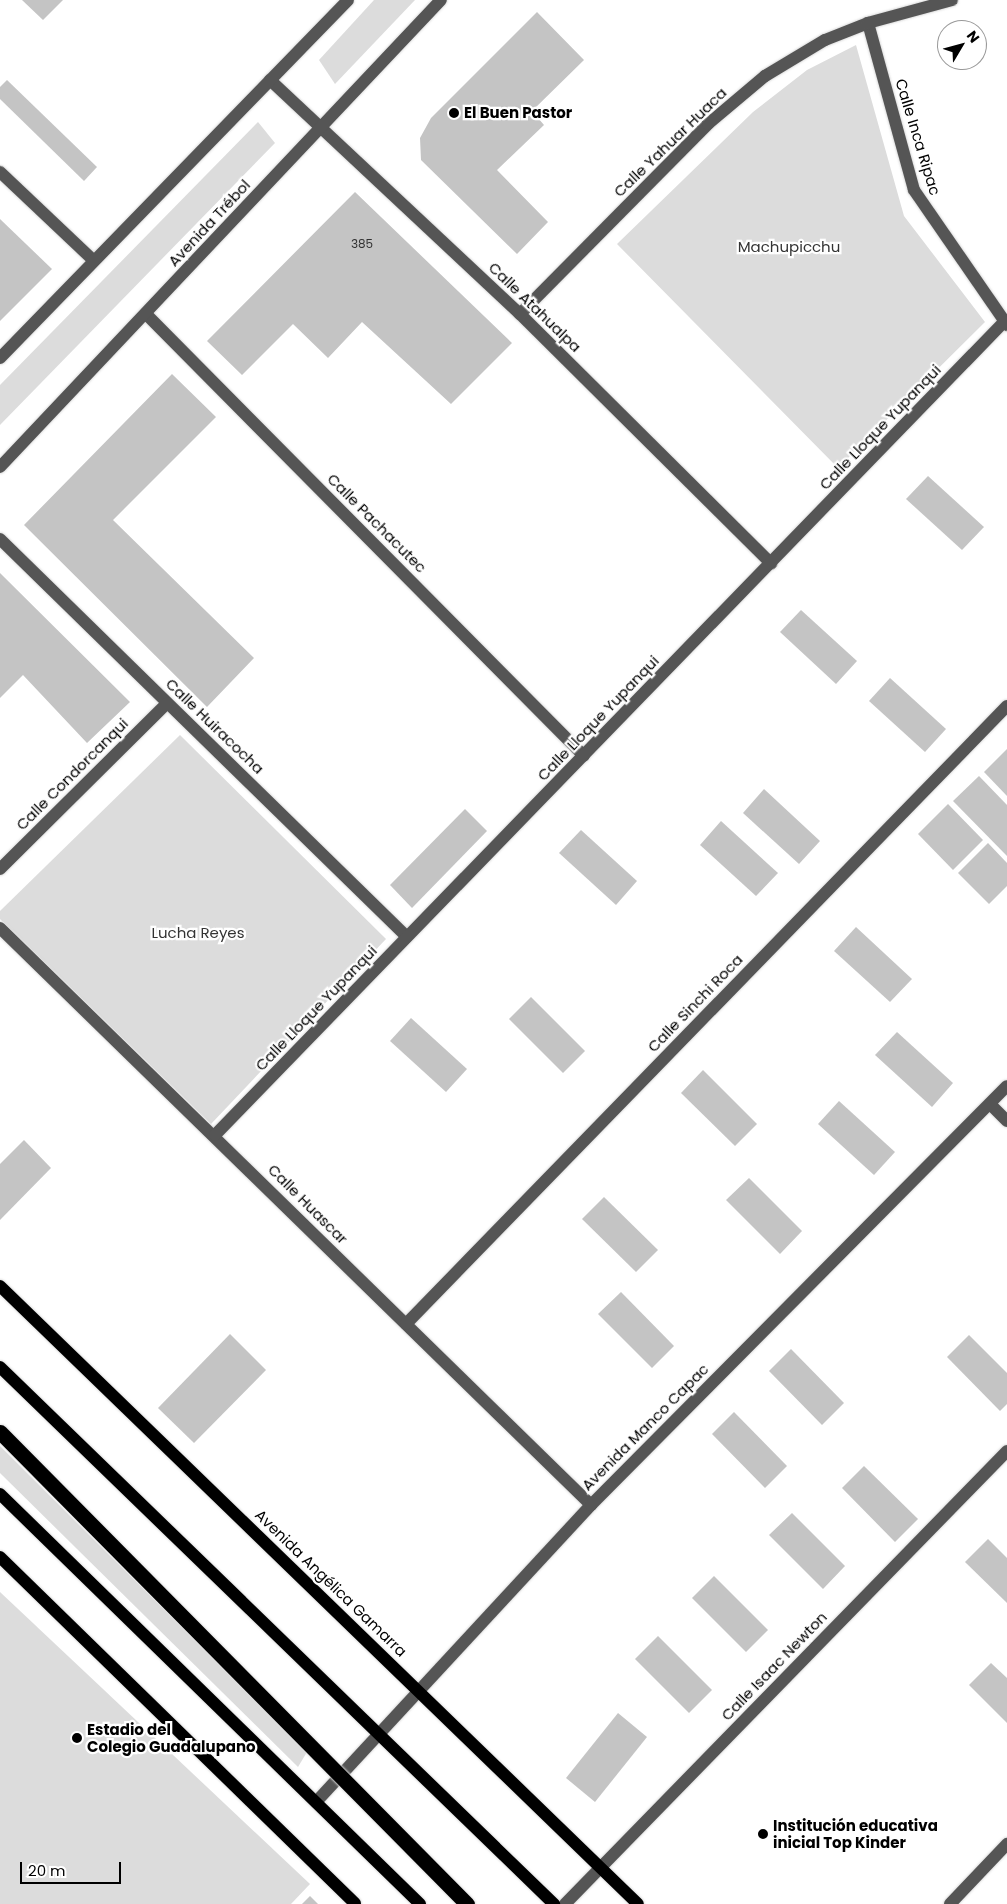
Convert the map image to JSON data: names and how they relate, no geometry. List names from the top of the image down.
{
  "streets": {
    "main road": ["Avenida Angélica Gamarra"],
    "street": [
      "Calle Inca Ripac",
      "Calle Yahuar Huaca",
      "Avenida Trébol",
      "Calle Atahualpa",
      "Calle Lloque Yupanqui",
      "Calle Pachacutec",
      "Calle Huiracocha",
      "Calle Condorcanqui",
      "Calle Sinchi Roca",
      "Calle Huascar",
      "Avenida Manco Capac",
      "Calle Isaac Newton"
    ]
  },
  "crossings": [
    ["Calle Inca Ripac", "Calle Yahuar Huaca"],
    ["Calle Inca Ripac", "Calle Lloque Yupanqui"],
    ["Calle Yahuar Huaca", "Calle Atahualpa"],
    ["Avenida Trébol", "Calle Atahualpa"],
    ["Avenida Trébol", "Calle Pachacutec"],
    ["Calle Atahualpa", "Calle Lloque Yupanqui"],
    ["Calle Lloque Yupanqui", "Calle Pachacutec"],
    ["Calle Lloque Yupanqui", "Calle Huiracocha"],
    ["Calle Lloque Yupanqui", "Calle Huascar"],
    ["Calle Huiracocha", "Calle Condorcanqui"],
    ["Calle Sinchi Roca", "Calle Huascar"],
    ["Calle Huascar", "Avenida Manco Capac"],
    ["Avenida Manco Capac", "Avenida Angélica Gamarra"],
    ["Avenida Angélica Gamarra", "Calle Isaac Newton"]
  ],
  "parks": ["Machupicchu", "Lucha Reyes"],
  "places": ["El Buen Pastor", "Estadio del Colegio Guadalupano", "Institución educativa inicial Top Kinder"],
  "house_numbers": ["385"],
  "scale_bar": "20 m",
  "north": "top right"
}
